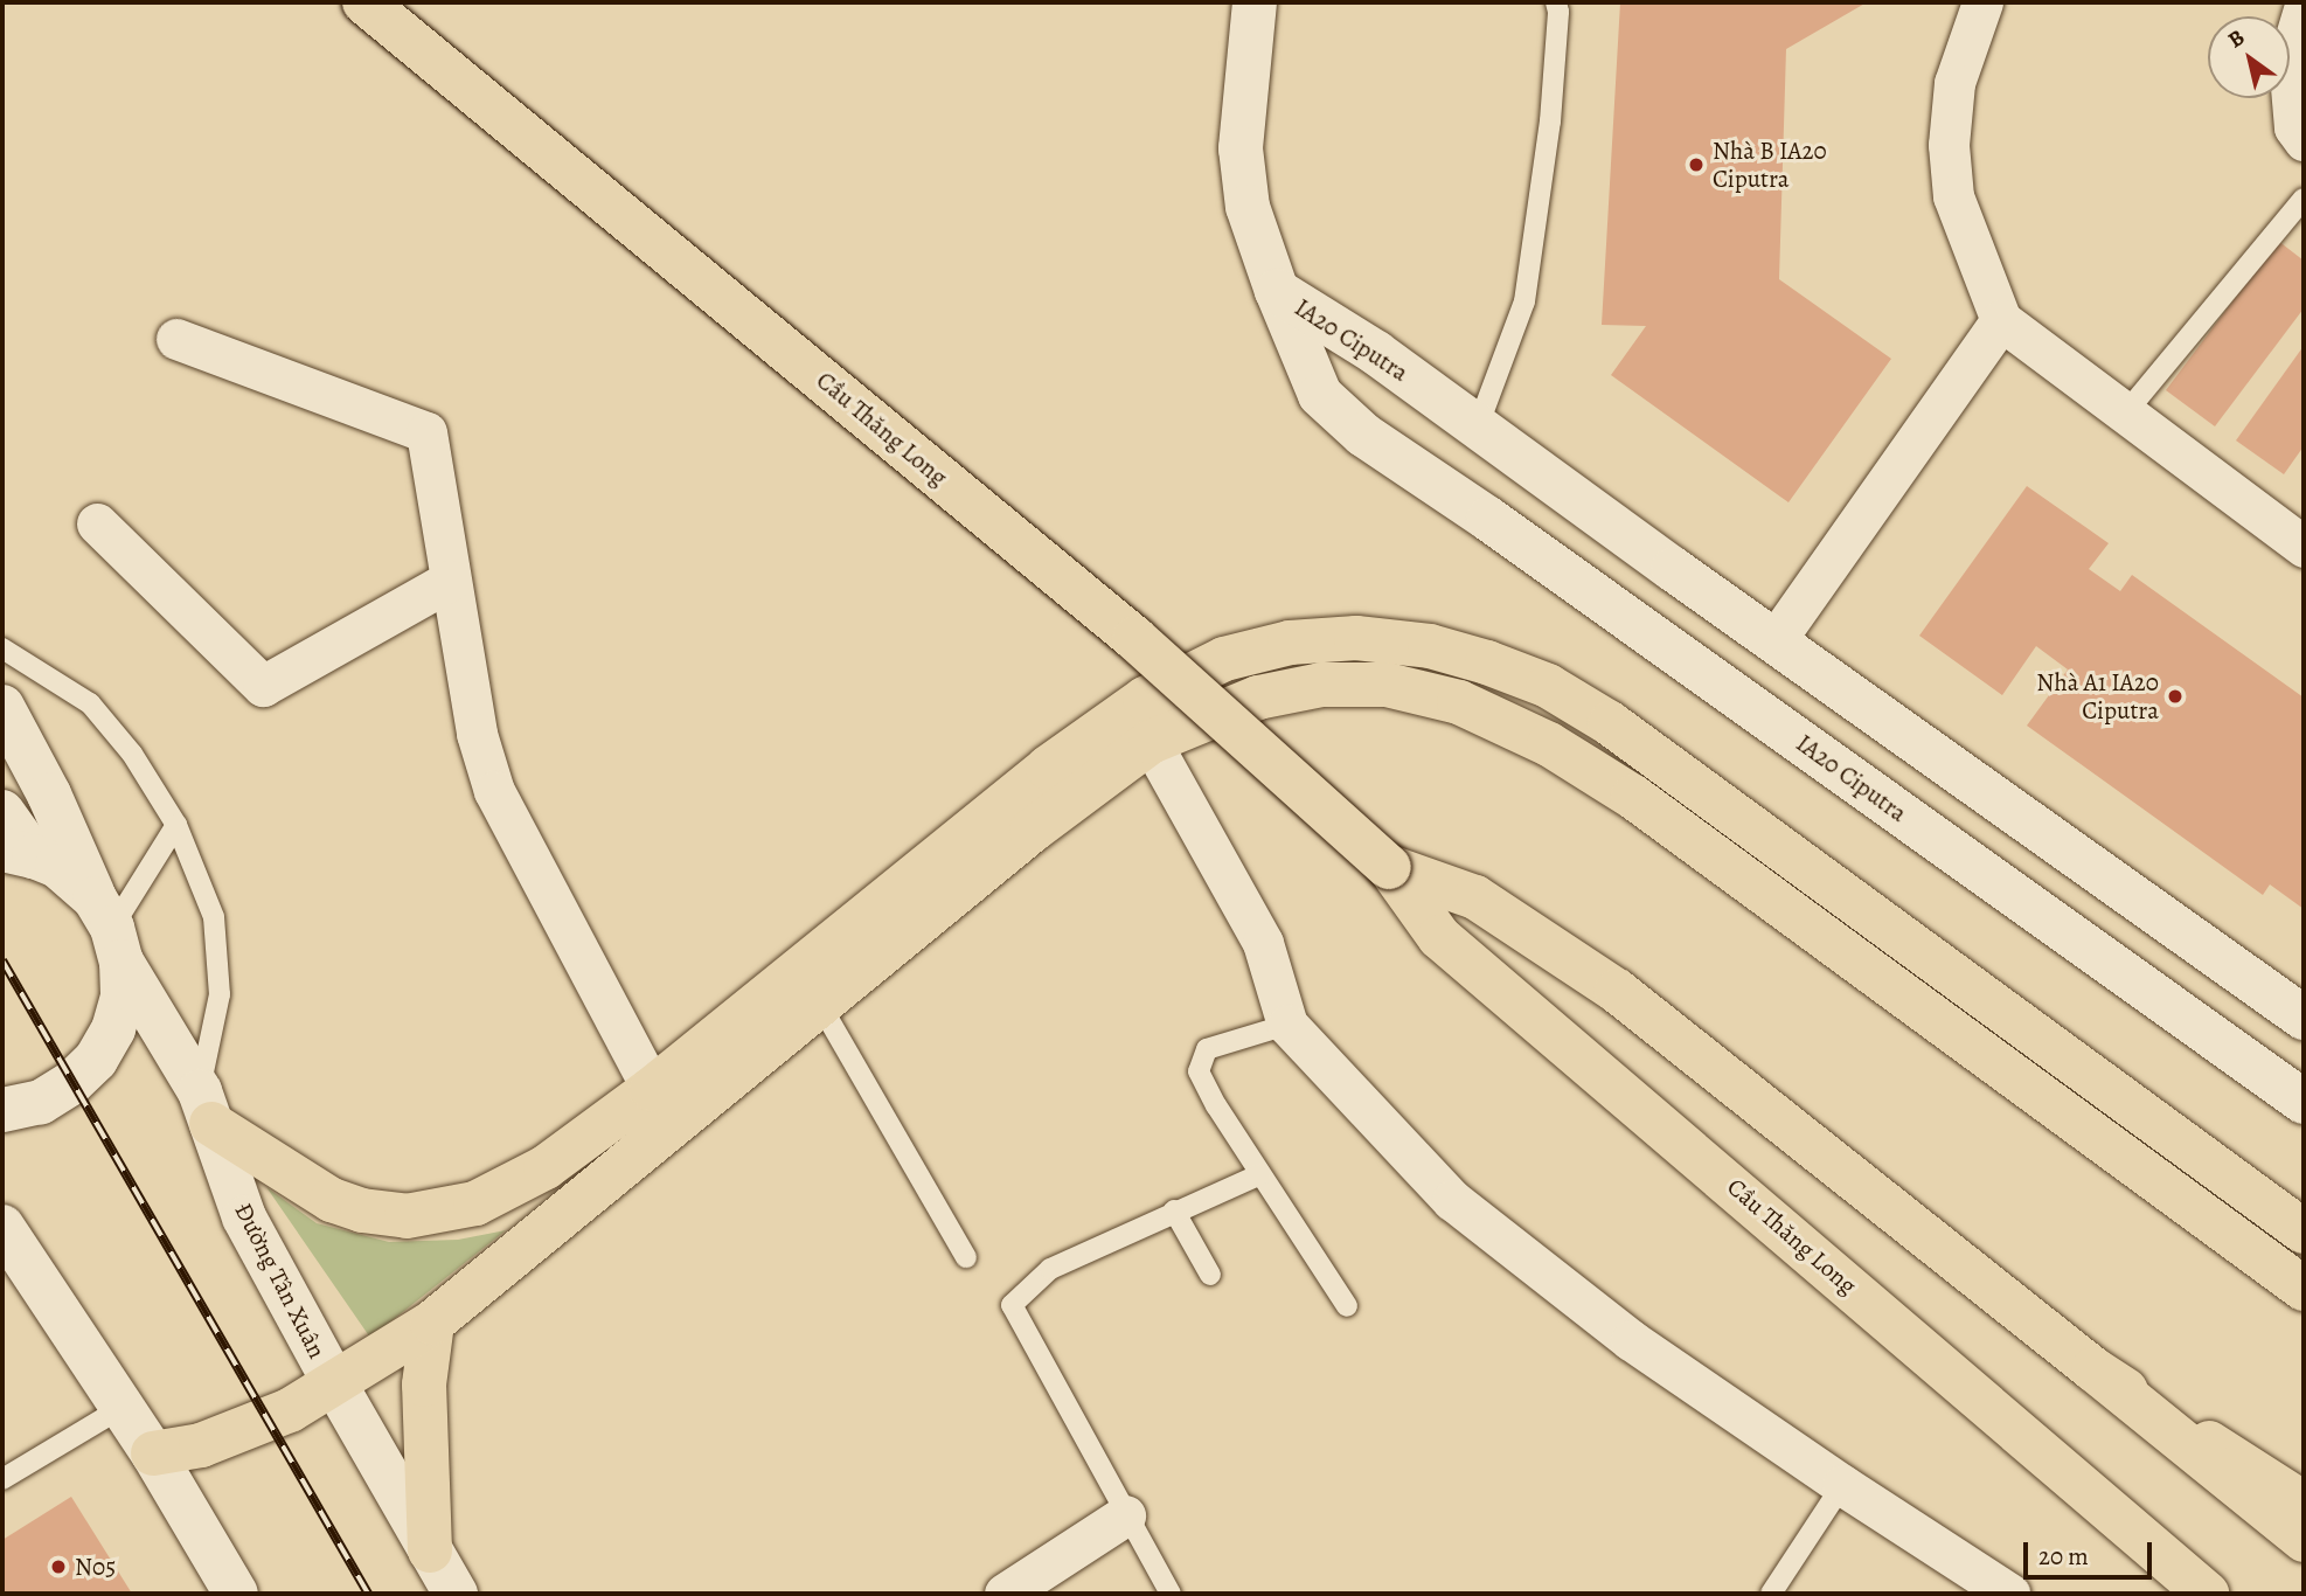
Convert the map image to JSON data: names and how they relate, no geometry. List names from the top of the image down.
{
  "streets": {
    "main road": ["Cầu Thăng Long"],
    "street": ["IA20 Ciputra", "Đường Tân Xuân"]
  },
  "places": ["Nhà B IA20 Ciputra", "Nhà A1 IA20 Ciputra", "N05"],
  "scale_bar": "20 m",
  "north": "top left"
}
